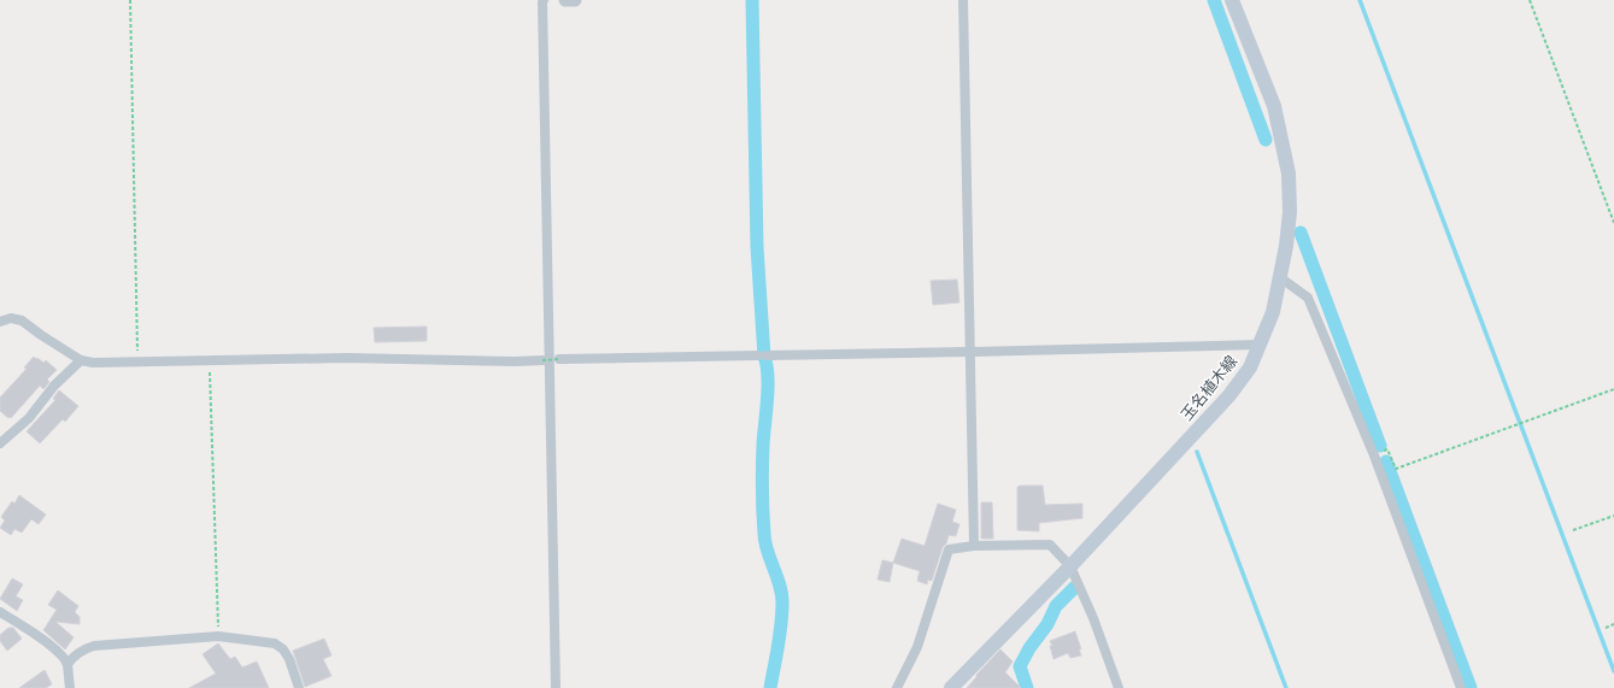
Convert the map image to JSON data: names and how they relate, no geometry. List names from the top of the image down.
{
  "streets": {
    "main road": ["玉名植木線"]
  }
}
